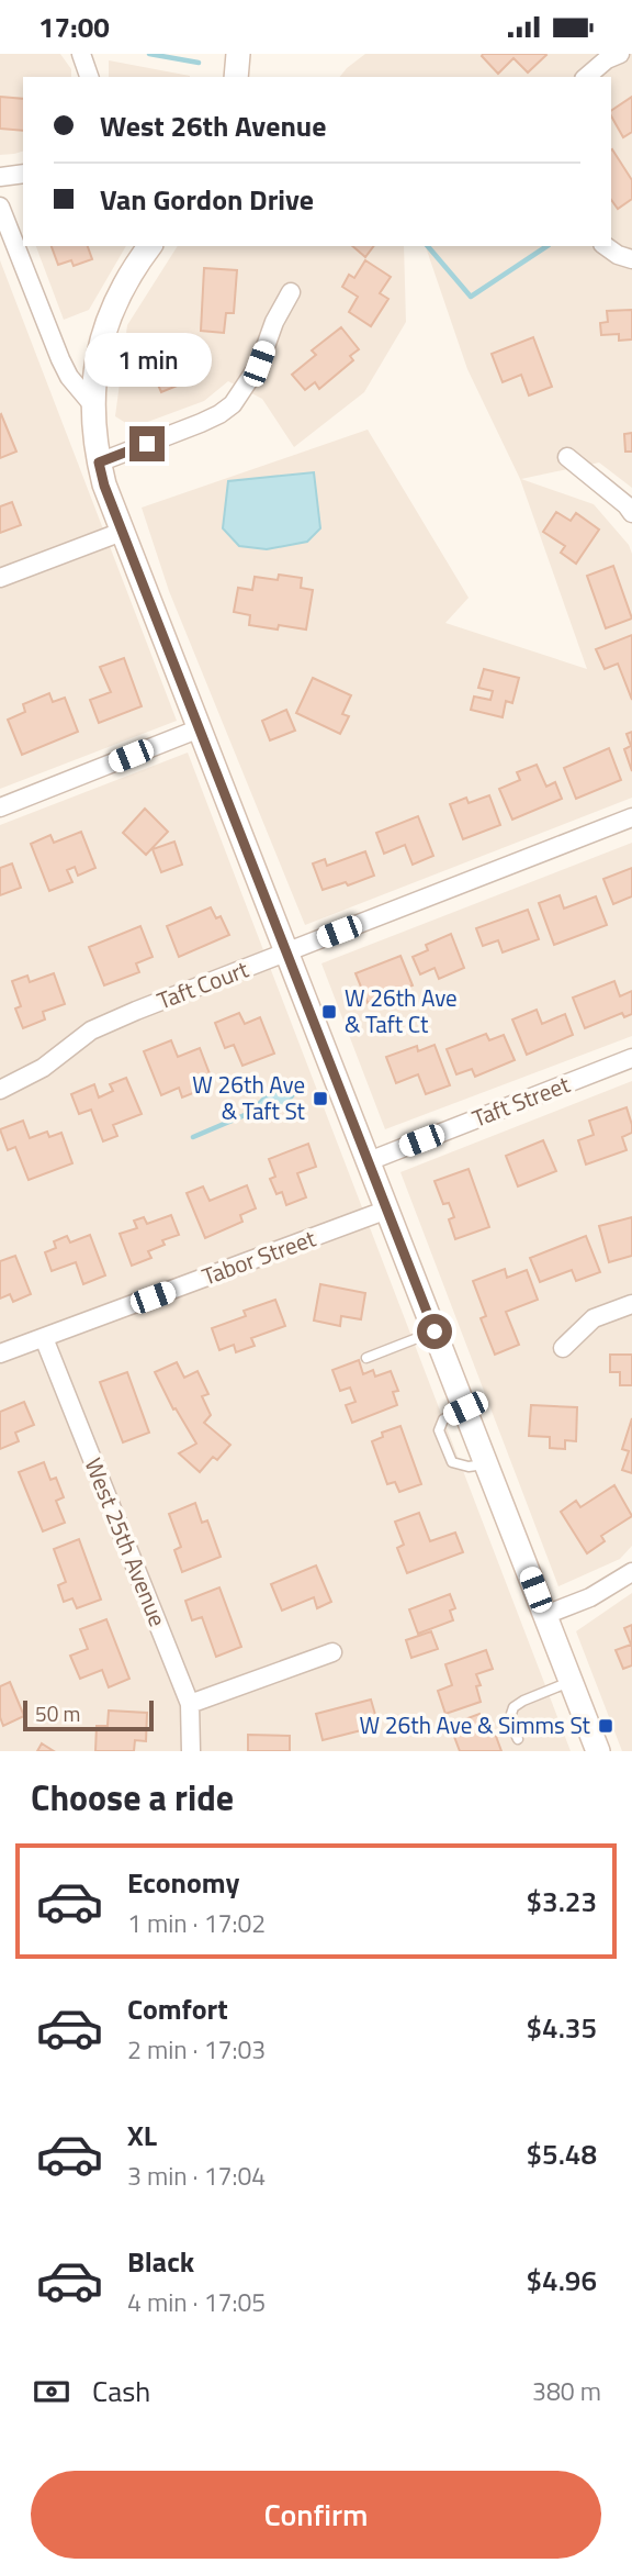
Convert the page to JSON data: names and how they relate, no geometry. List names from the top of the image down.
{
  "streets": {
    "street": [
      "Taft Court",
      "Taft Street",
      "Tabor Street",
      "West 25th Avenue"
    ]
  },
  "crossings": [
    ["Tabor Street", "West 25th Avenue"]
  ],
  "places": {
    "transit": ["W 26th Ave & Taft Ct", "W 26th Ave & Taft St", "W 26th Ave & Simms St"]
  },
  "scale_bar": "50 m",
  "page": {
    "status": "17:00",
    "banner": ["West 26th Avenue", "Van Gordon Drive"],
    "bubble": "1 min",
    "scale": "50 m",
    "heading": "Choose a ride",
    "list": [
      {
        "name": "Economy",
        "note": "1 min · 17:02",
        "value": "$3.23"
      },
      {
        "name": "Comfort",
        "note": "2 min · 17:03",
        "value": "$4.35"
      },
      {
        "name": "XL",
        "note": "3 min · 17:04",
        "value": "$5.48"
      },
      {
        "name": "Black",
        "note": "4 min · 17:05",
        "value": "$4.96"
      }
    ],
    "pay": ["Cash", "380 m"],
    "buttons": "Confirm"
  }
}
